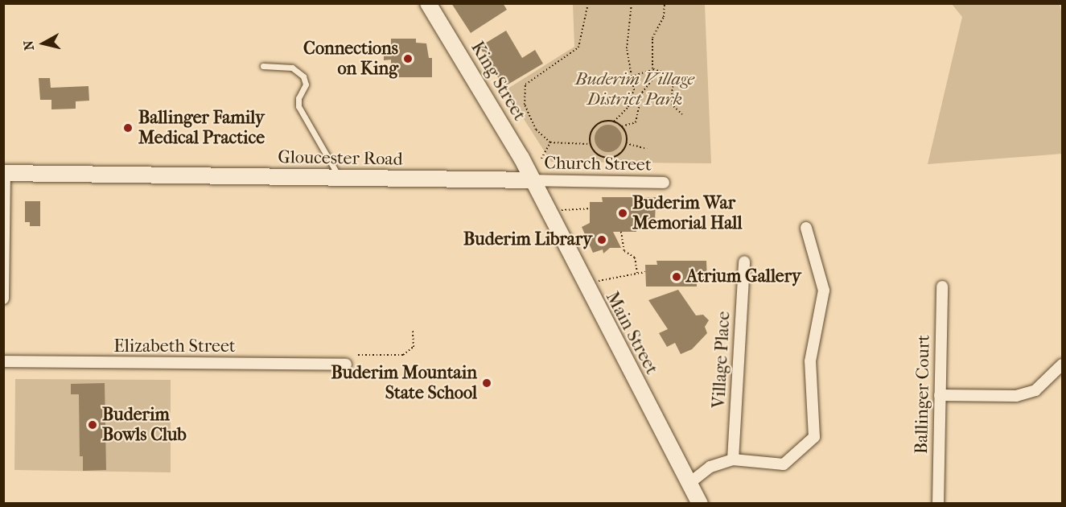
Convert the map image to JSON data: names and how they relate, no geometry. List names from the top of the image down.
{
  "streets": {
    "main road": ["King Street", "Gloucester Road", "Main Street"],
    "street": [
      "Church Street",
      "Elizabeth Street",
      "Village Place",
      "Ballinger Court"
    ]
  },
  "crossings": [
    ["King Street", "Gloucester Road"],
    ["King Street", "Church Street"],
    ["King Street", "Main Street"],
    ["Gloucester Road", "Church Street"],
    ["Gloucester Road", "Main Street"],
    ["Church Street", "Main Street"]
  ],
  "parks": ["Buderim Village District Park"],
  "places": [
    "Connections on King",
    "Ballinger Family Medical Practice",
    "Buderim War Memorial Hall",
    "Buderim Library",
    "Atrium Gallery",
    "Buderim Mountain State School",
    "Buderim Bowls Club"
  ],
  "north": "left"
}
